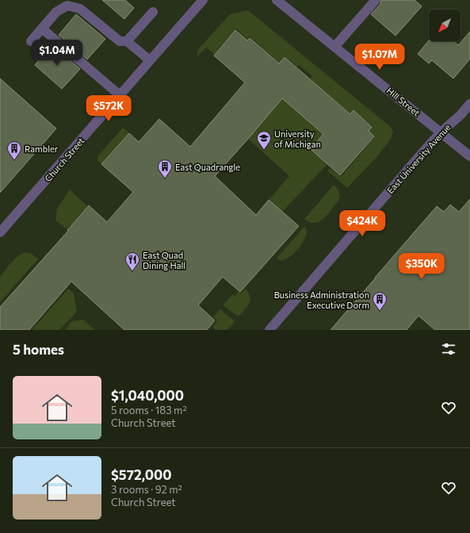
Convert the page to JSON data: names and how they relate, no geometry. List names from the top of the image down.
{
  "streets": {
    "street": ["Hill Street", "East University Avenue", "Church Street"]
  },
  "crossings": [
    ["Hill Street", "East University Avenue"]
  ],
  "places": {
    "school or university": ["University of Michigan"],
    "building": ["Rambler", "East Quadrangle", "Business Administration Executive Dorm"],
    "restaurant": ["East Quad Dining Hall"]
  },
  "north": "bottom left",
  "page": {
    "price": [
      "$1.04M",
      "$1.07M",
      "$572K",
      "$424K",
      "$350K"
    ],
    "heading": "5 homes",
    "list": [
      {
        "name": "$1,040,000",
        "note": "5 rooms · 183 m² · Church Street"
      },
      {
        "name": "$572,000",
        "note": "3 rooms · 92 m² · Church Street"
      }
    ]
  }
}
